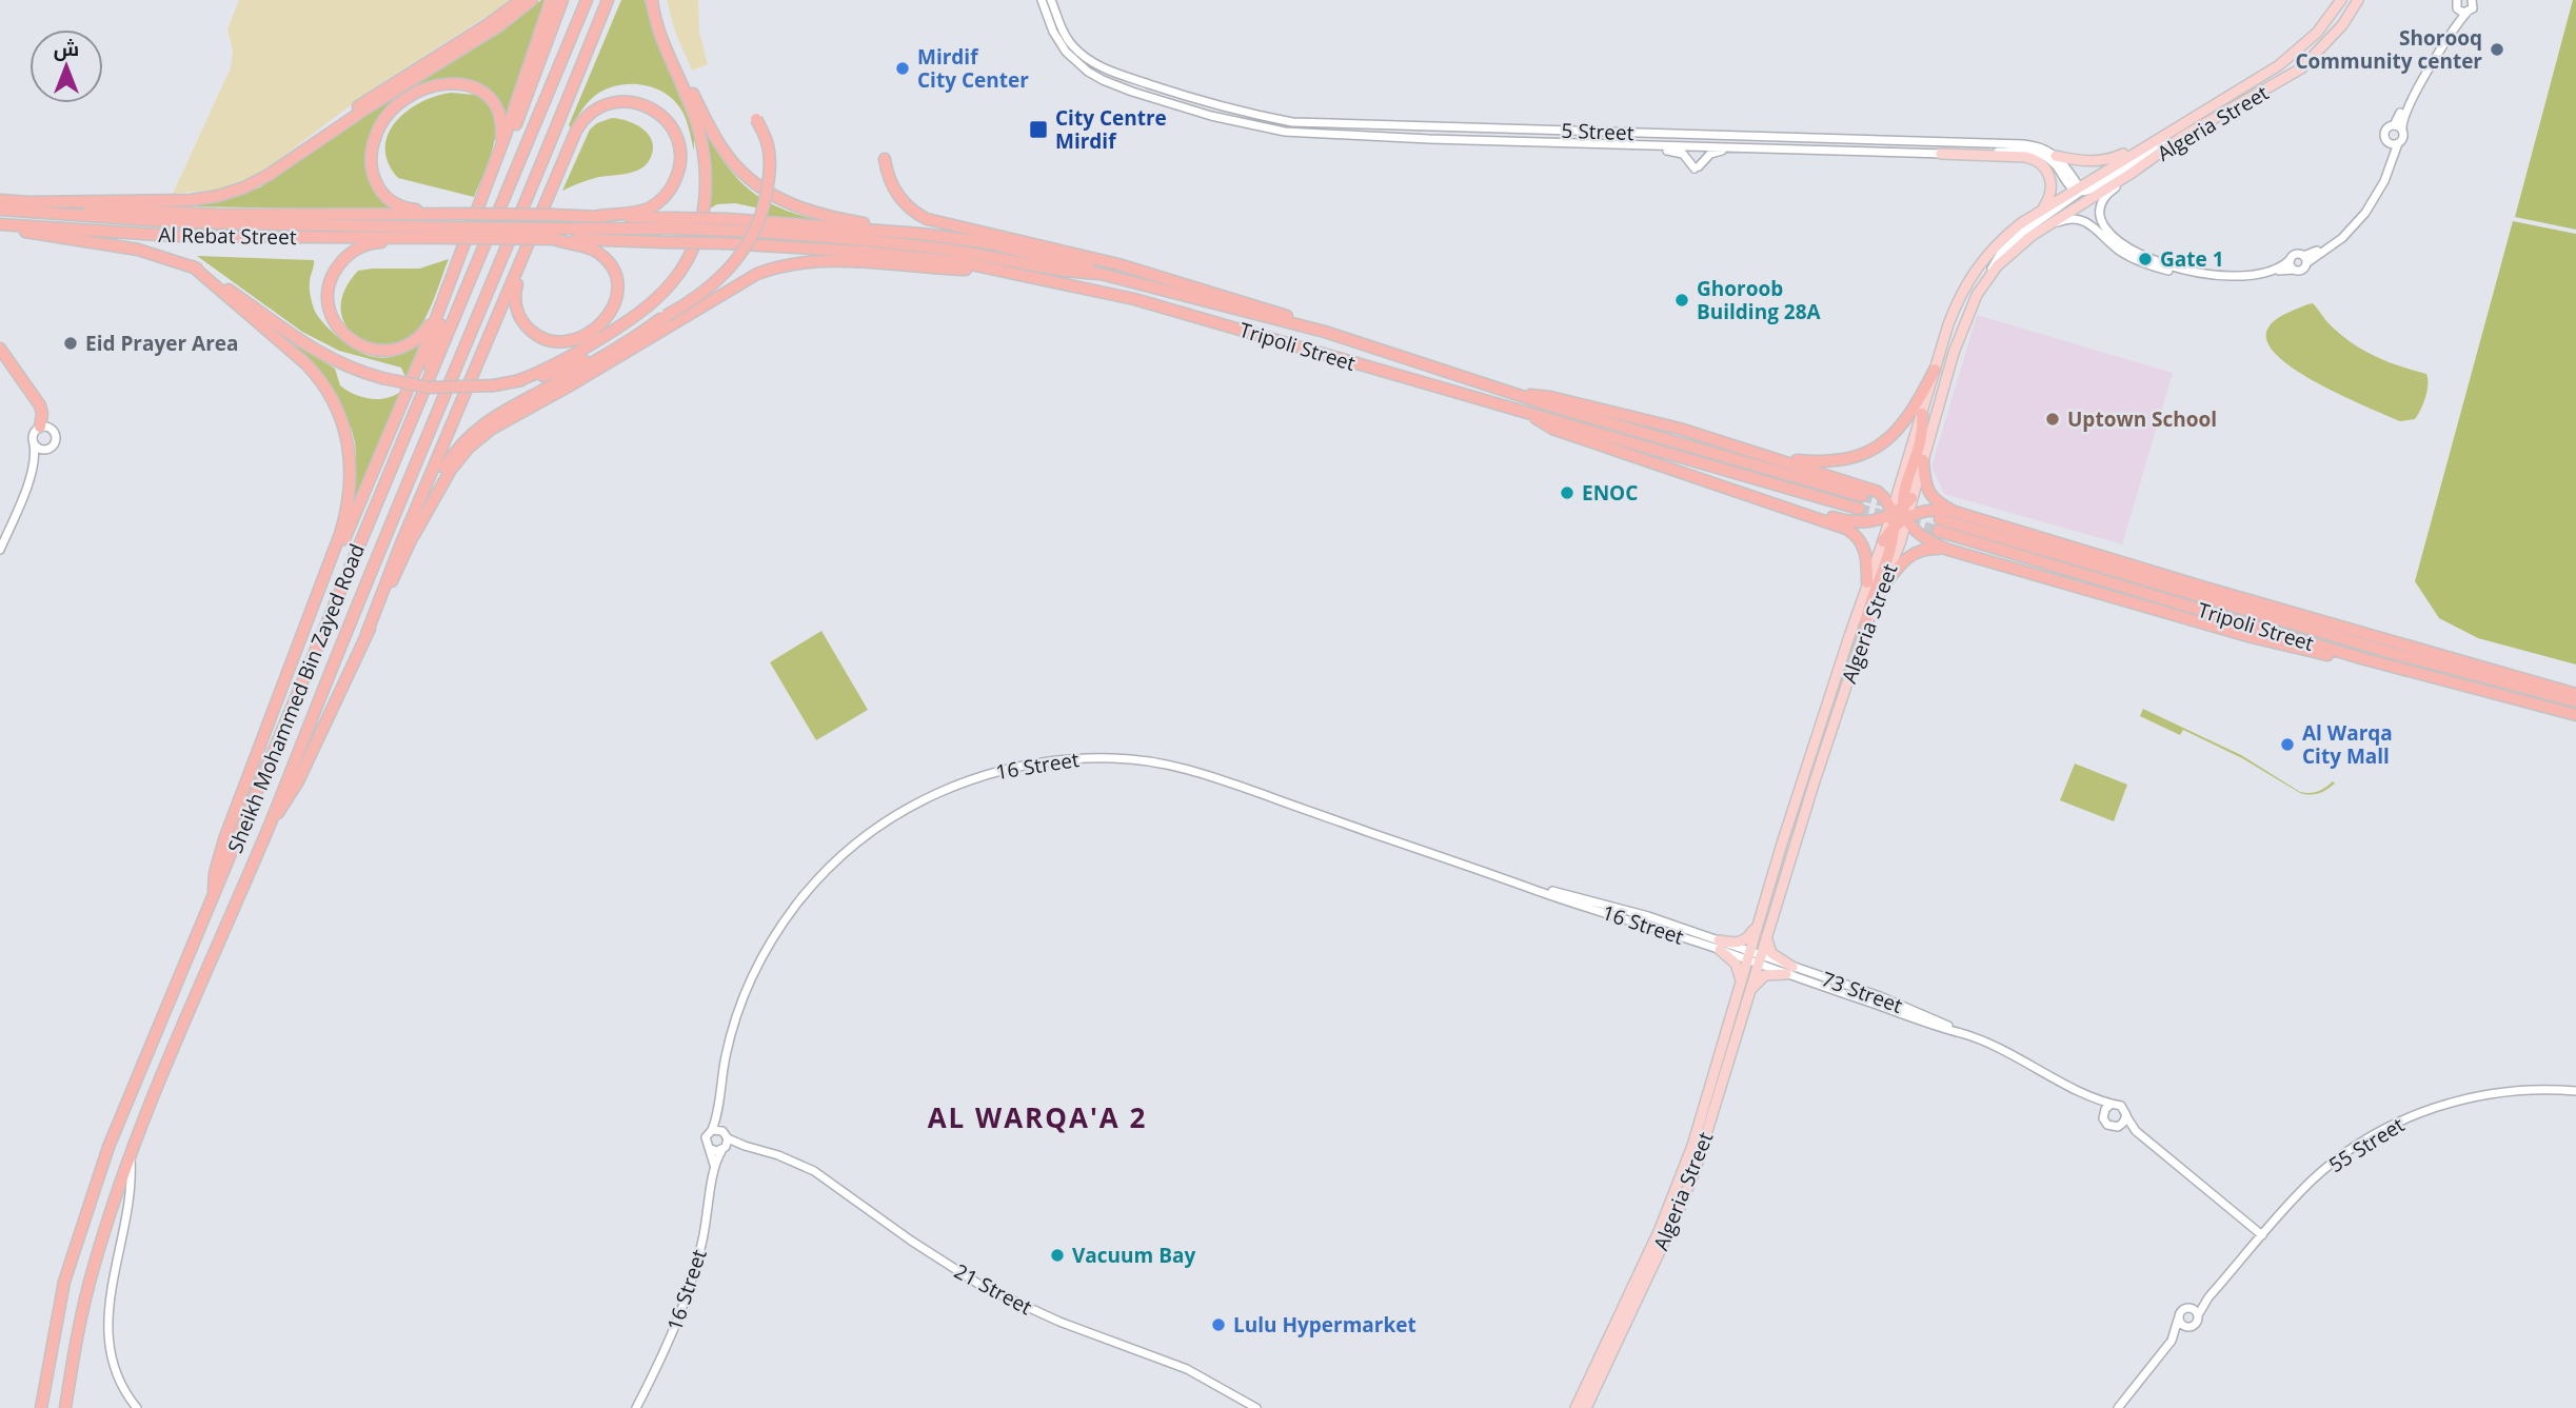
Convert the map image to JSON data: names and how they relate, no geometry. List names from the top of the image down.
{
  "streets": {
    "highway": ["Al Rebat Street", "Tripoli Street", "Sheikh Mohammed Bin Zayed Road"],
    "main road": ["Algeria Street"],
    "street": [
      "5 Street",
      "16 Street",
      "73 Street",
      "55 Street",
      "21 Street"
    ]
  },
  "crossings": [
    ["Algeria Street", "5 Street"],
    ["Algeria Street", "16 Street"],
    ["Algeria Street", "73 Street"],
    ["16 Street", "73 Street"],
    ["16 Street", "21 Street"]
  ],
  "districts": ["AL WARQA'A 2"],
  "places": {
    "other": [
      "Shorooq Community center",
      "Mirdif City Center",
      "Gate 1",
      "Ghoroob Building 28A",
      "Eid Prayer Area",
      "Uptown School",
      "ENOC",
      "Al Warqa City Mall",
      "Vacuum Bay",
      "Lulu Hypermarket"
    ],
    "transit": ["City Centre Mirdif"]
  },
  "north": "top"
}
